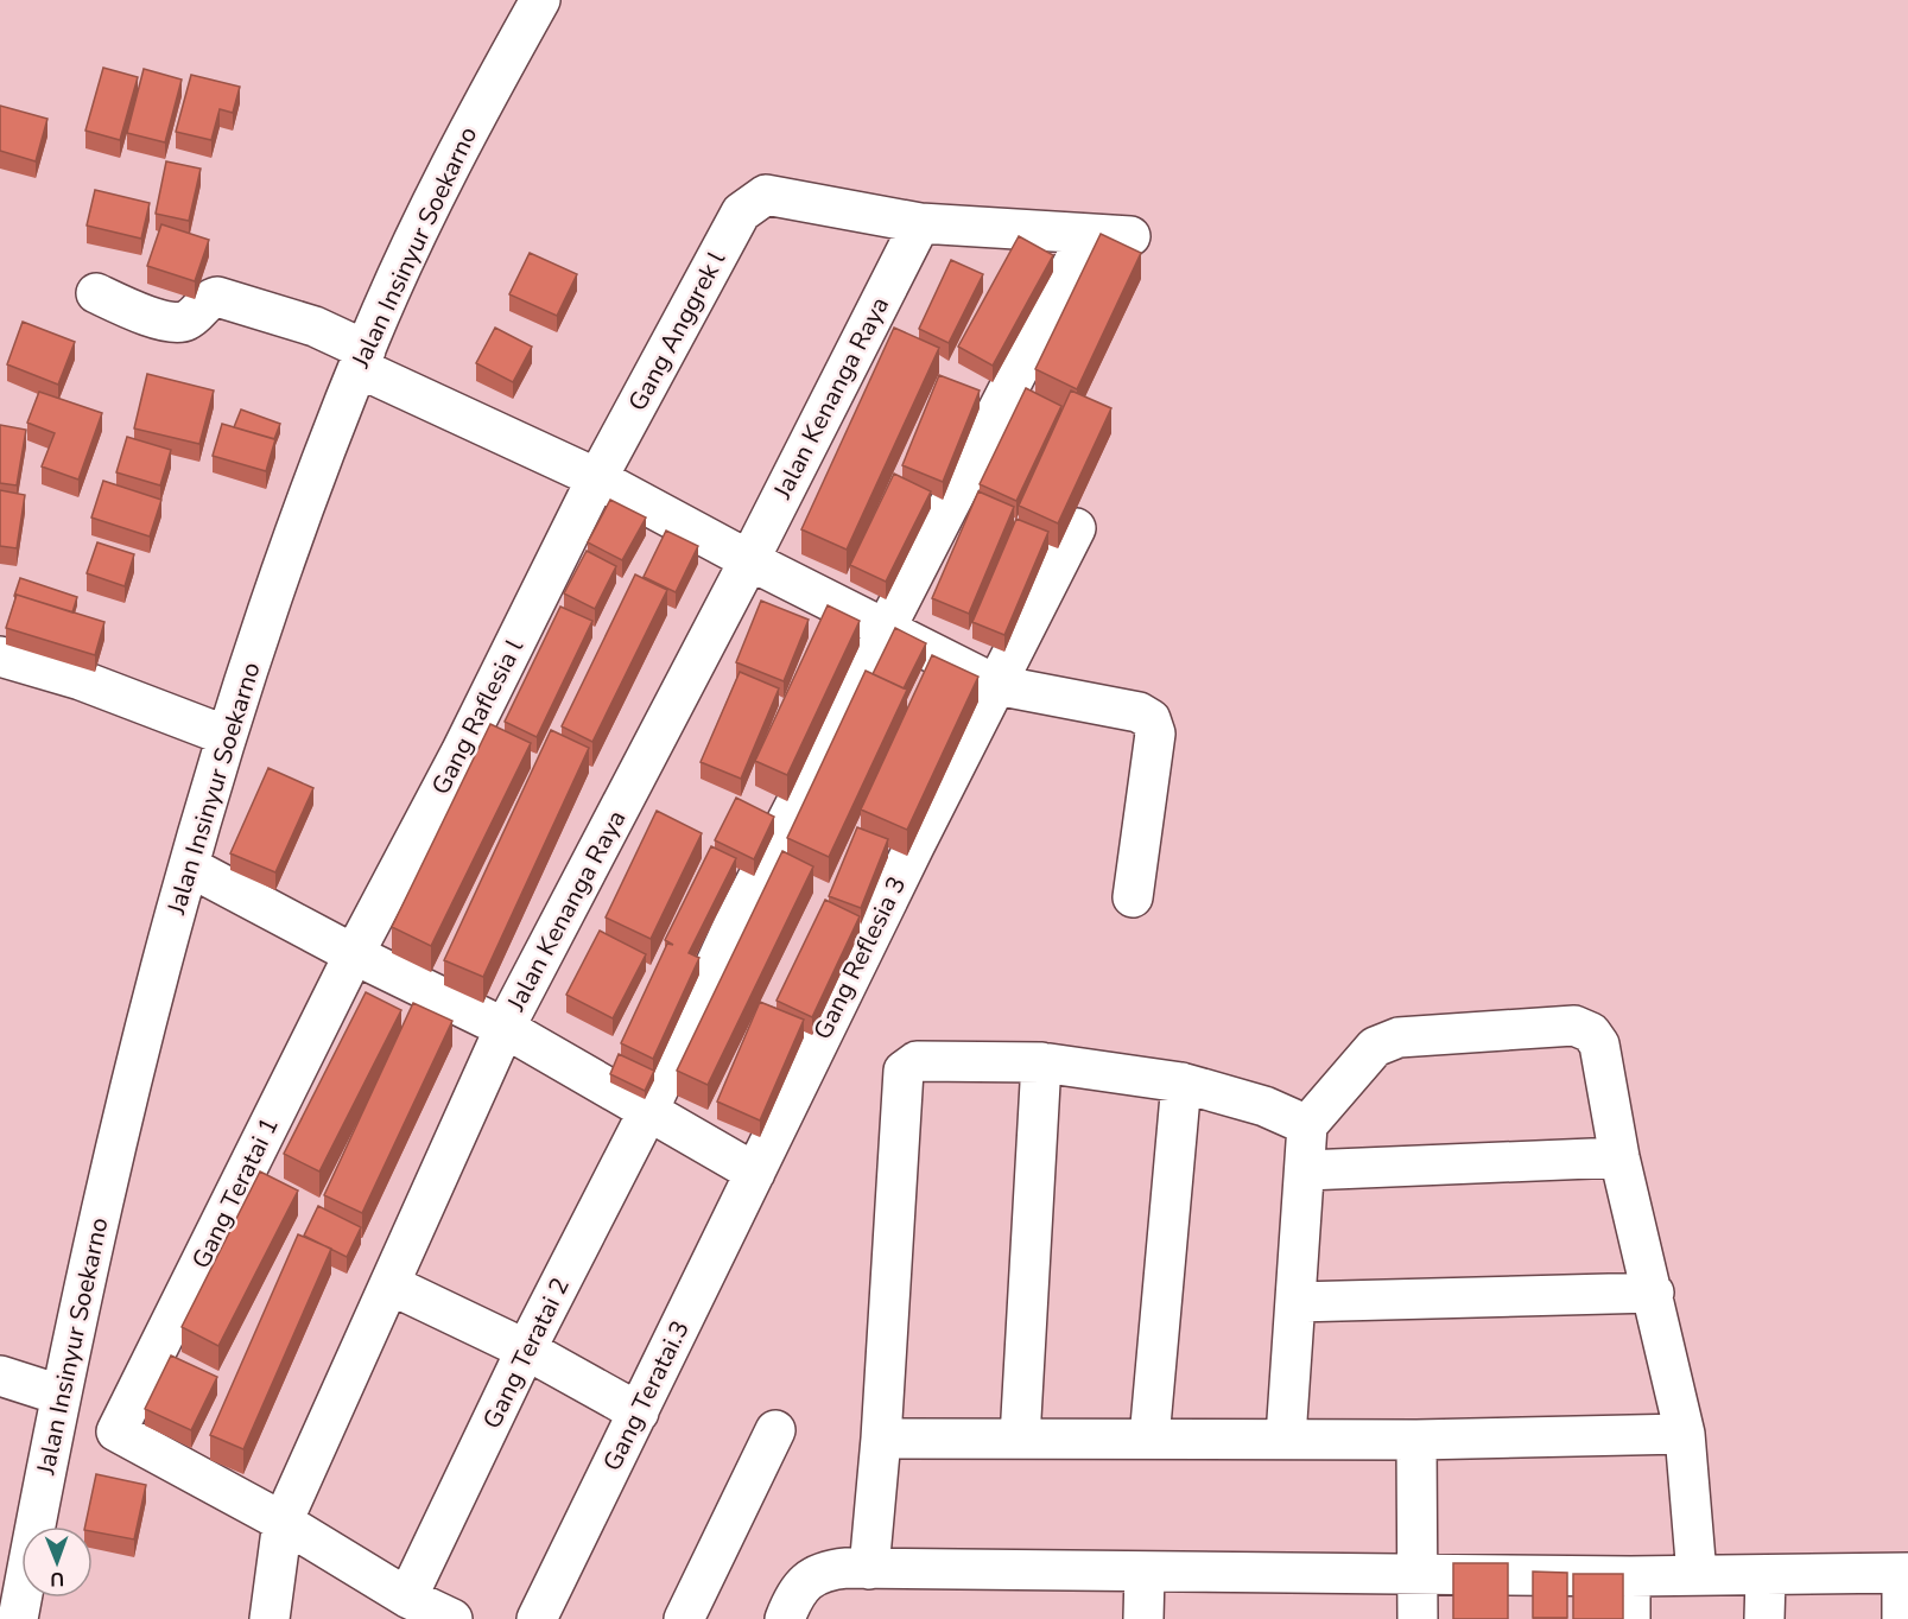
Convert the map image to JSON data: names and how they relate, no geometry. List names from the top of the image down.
{
  "streets": {
    "street": [
      "Jalan Insinyur Soekarno",
      "Gang Anggrek l",
      "Jalan Kenanga Raya",
      "Gang Raflesia l",
      "Gang Reflesia 3",
      "Gang Teratai 1",
      "Gang Teratai 2",
      "Gang Teratai.3"
    ]
  },
  "crossings": [
    ["Gang Anggrek l", "Jalan Kenanga Raya"],
    ["Gang Anggrek l", "Gang Raflesia l"],
    ["Jalan Kenanga Raya", "Gang Teratai 1"],
    ["Gang Raflesia l", "Gang Teratai 1"],
    ["Gang Reflesia 3", "Gang Teratai.3"]
  ],
  "north": "bottom"
}
